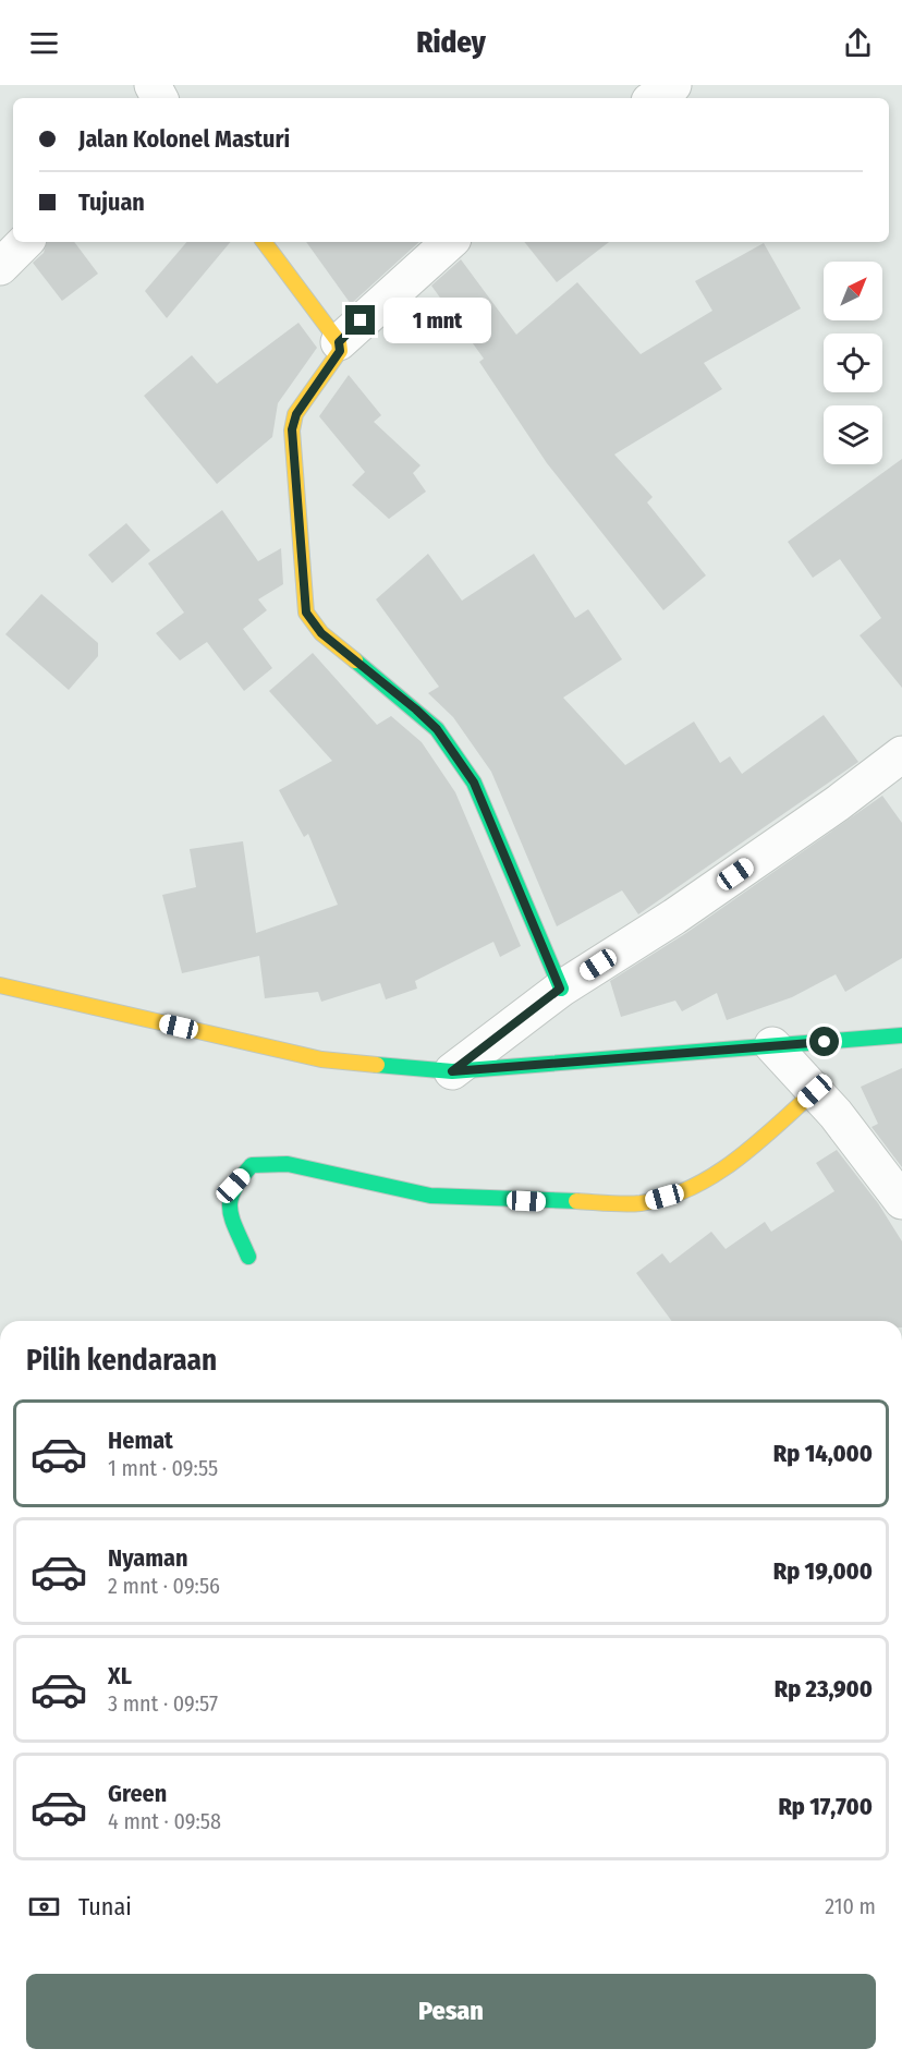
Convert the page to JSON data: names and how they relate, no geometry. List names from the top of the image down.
{
  "north": "top right",
  "page": {
    "header": "Ridey",
    "banner": ["Jalan Kolonel Masturi", "Tujuan"],
    "bubble": "1 mnt",
    "heading": "Pilih kendaraan",
    "list": [
      {
        "name": "Hemat",
        "note": "1 mnt · 09:55",
        "value": "Rp 14,000"
      },
      {
        "name": "Nyaman",
        "note": "2 mnt · 09:56",
        "value": "Rp 19,000"
      },
      {
        "name": "XL",
        "note": "3 mnt · 09:57",
        "value": "Rp 23,900"
      },
      {
        "name": "Green",
        "note": "4 mnt · 09:58",
        "value": "Rp 17,700"
      }
    ],
    "pay": ["Tunai", "210 m"],
    "buttons": "Pesan"
  }
}
